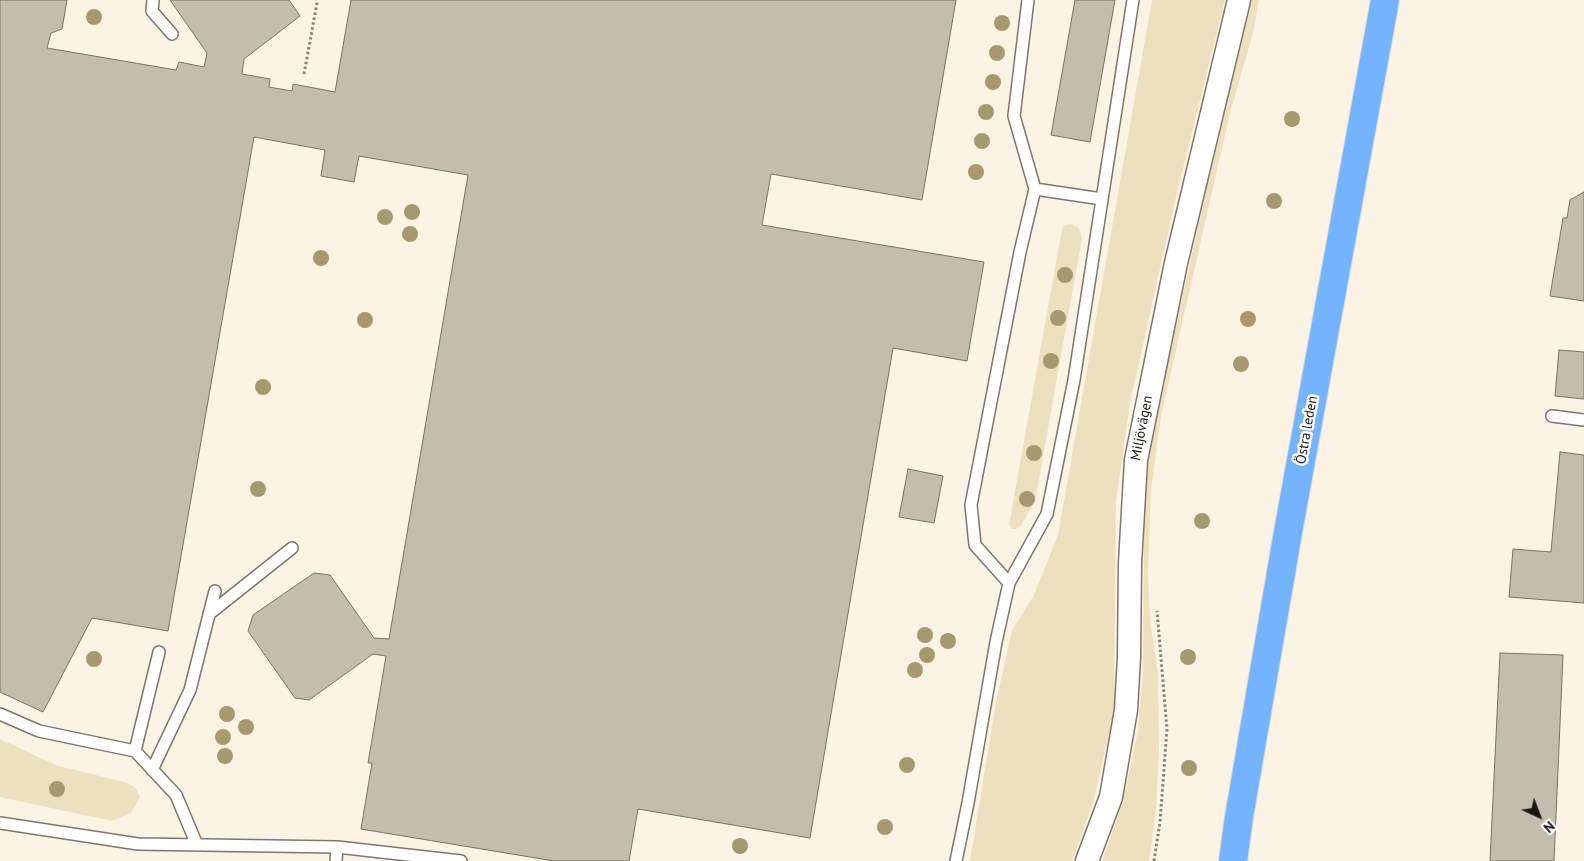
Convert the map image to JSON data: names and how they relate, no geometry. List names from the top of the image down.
{
  "streets": {
    "highway": ["Östra leden"],
    "street": ["Miljövägen"]
  },
  "north": "bottom right"
}
